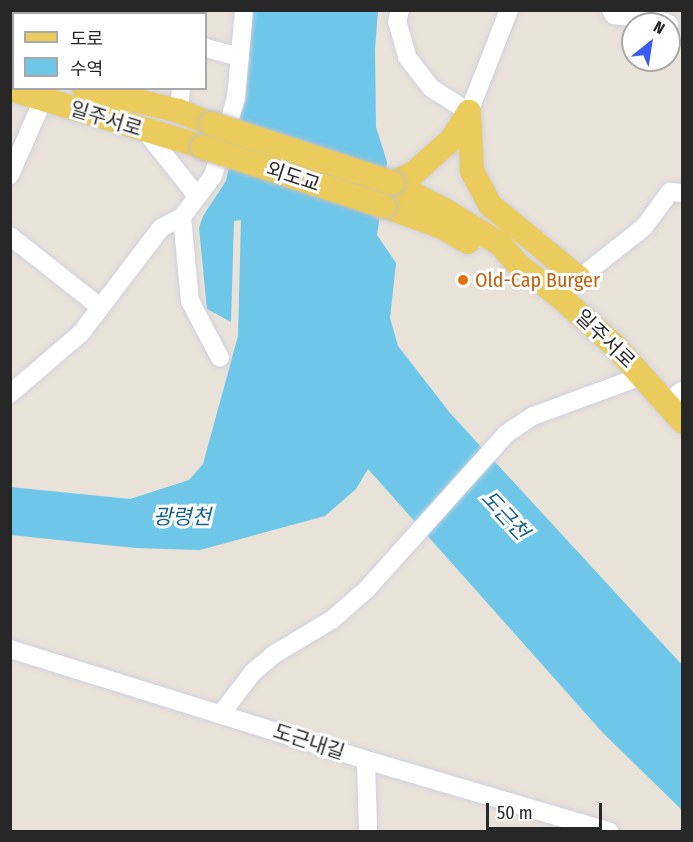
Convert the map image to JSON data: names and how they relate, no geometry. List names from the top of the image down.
{
  "streets": {
    "main road": ["일주서로", "외도교"],
    "street": ["도근내길"]
  },
  "crossings": [
    ["일주서로", "외도교"]
  ],
  "water": ["도근천", "광령천"],
  "places": ["Old-Cap Burger"],
  "legend": ["도로", "수역"],
  "scale_bar": "50 m",
  "north": "top right"
}
